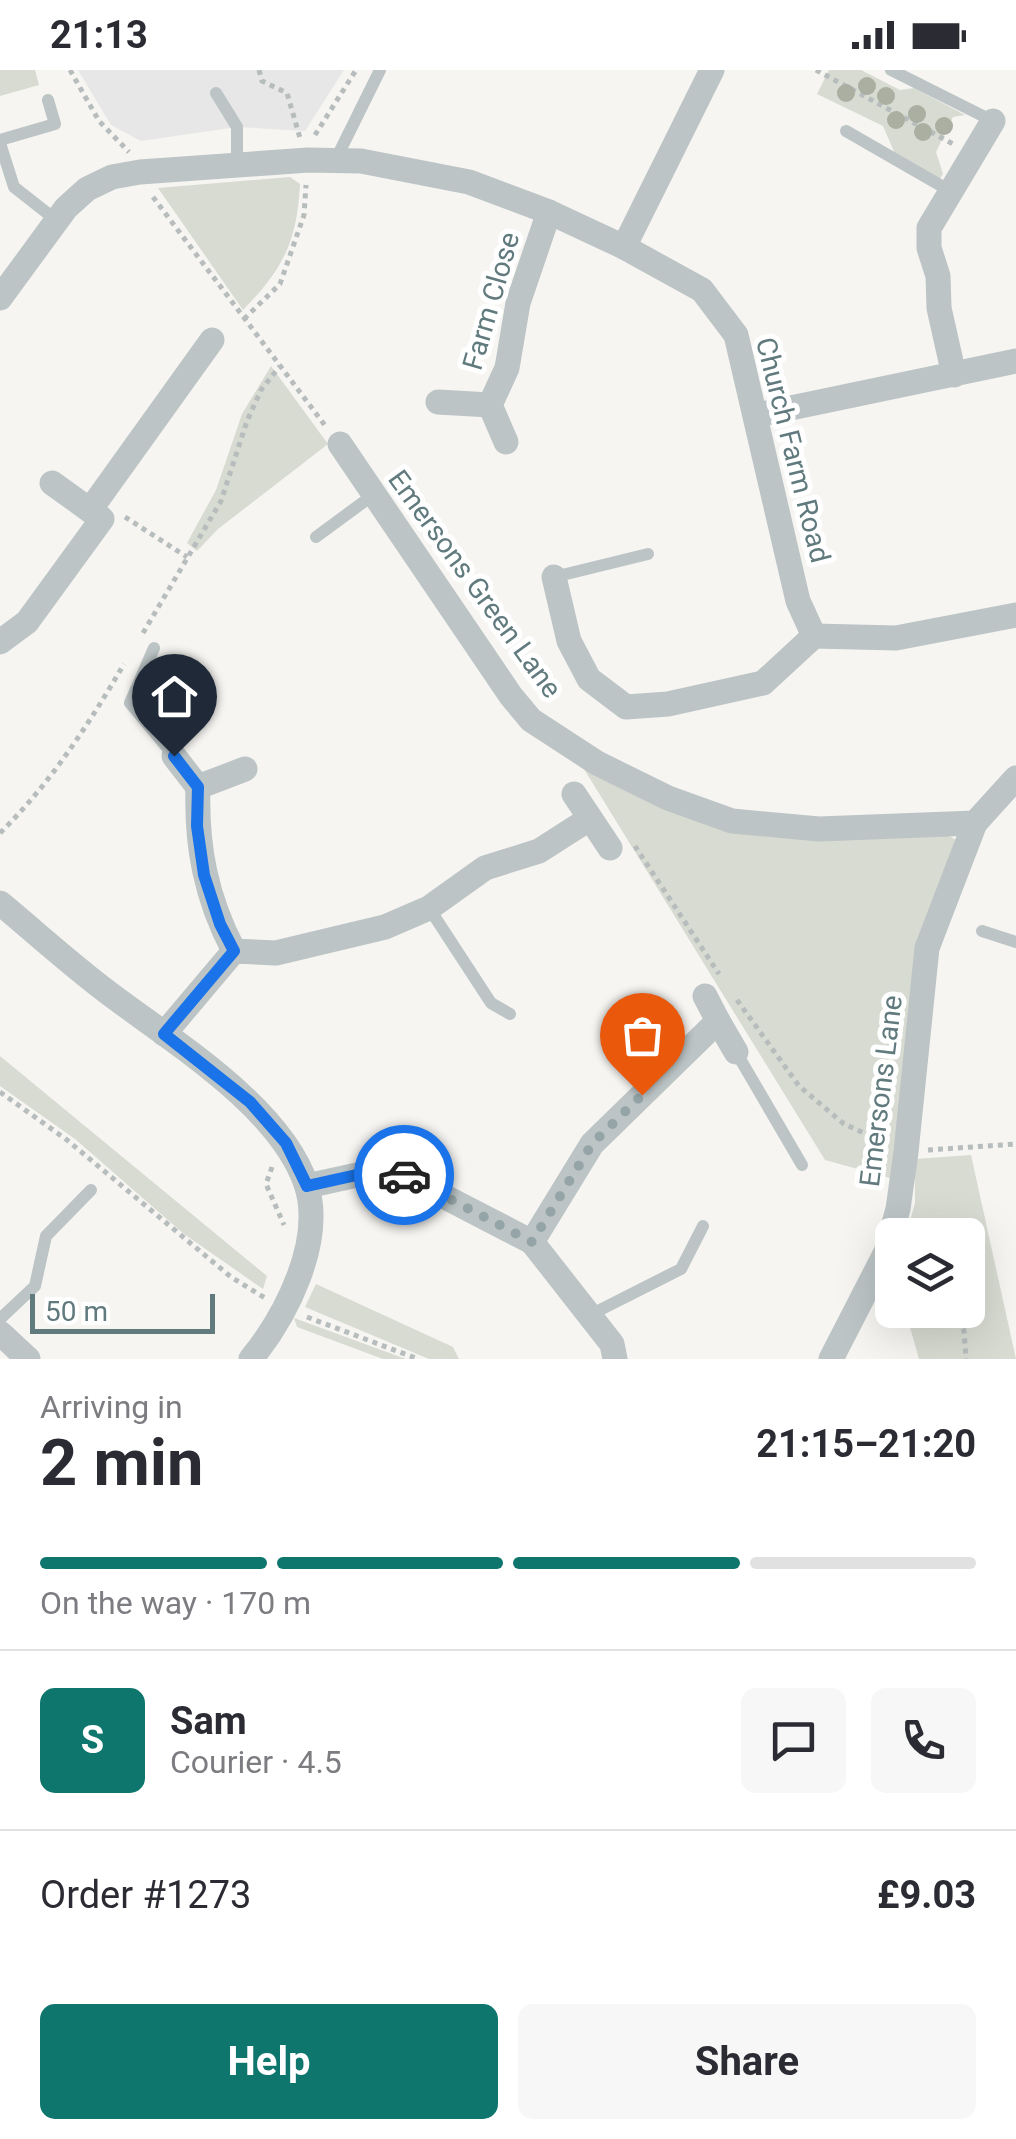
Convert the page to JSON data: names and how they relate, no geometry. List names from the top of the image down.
{
  "streets": {
    "street": [
      "Farm Close",
      "Church Farm Road",
      "Emersons Green Lane",
      "Emersons Lane"
    ]
  },
  "crossings": [
    ["Farm Close", "Church Farm Road"],
    ["Emersons Green Lane", "Emersons Lane"]
  ],
  "scale_bar": "50 m",
  "page": {
    "status": "21:13",
    "scale": "50 m",
    "heading": ["2 min", "Arriving in", "21:15–21:20"],
    "panel": [
      "Sam",
      "Courier · 4.5",
      "Order #1273",
      "£9.03"
    ],
    "bar": "On the way · 170 m",
    "round": "S",
    "buttons": ["Help", "Share"]
  }
}
